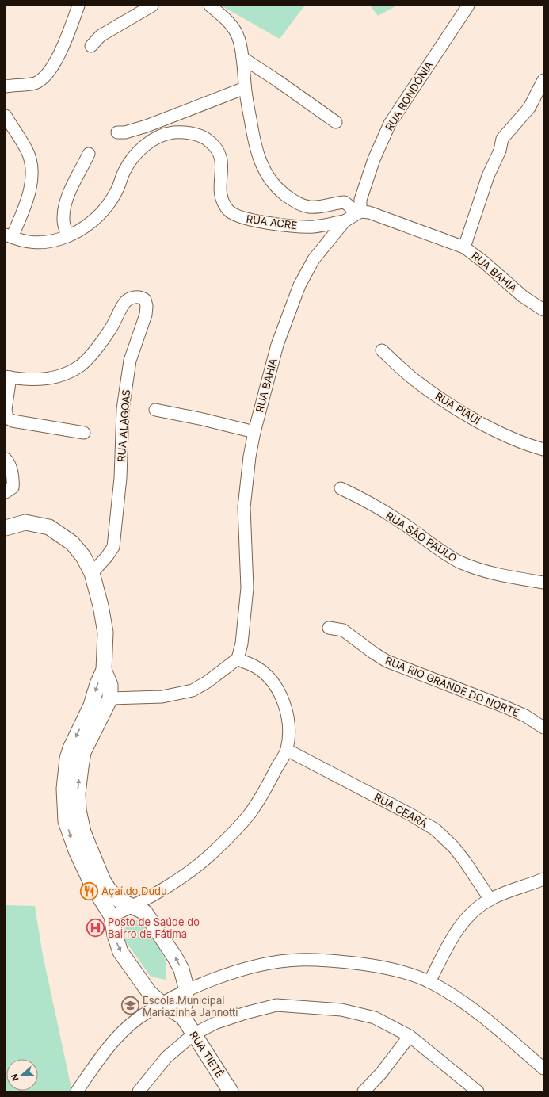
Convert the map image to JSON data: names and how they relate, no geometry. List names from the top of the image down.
{
  "streets": {
    "main road": ["RUA TIETÊ"],
    "street": [
      "RUA RONDÔNIA",
      "RUA ACRE",
      "RUA BAHIA",
      "RUA PIAUÍ",
      "RUA ALAGOAS",
      "RUA SÃO PAULO",
      "RUA RIO GRANDE DO NORTE",
      "RUA CEARÁ"
    ]
  },
  "crossings": [
    ["RUA RONDÔNIA", "RUA ACRE"],
    ["RUA RONDÔNIA", "RUA BAHIA"],
    ["RUA ACRE", "RUA BAHIA"]
  ],
  "places": {
    "restaurant": ["Açaí do Dudu"],
    "hospital": ["Posto de Saúde do Bairro de Fátima"],
    "school or university": ["Escola Municipal Mariazinha Jannotti"]
  },
  "north": "left"
}
